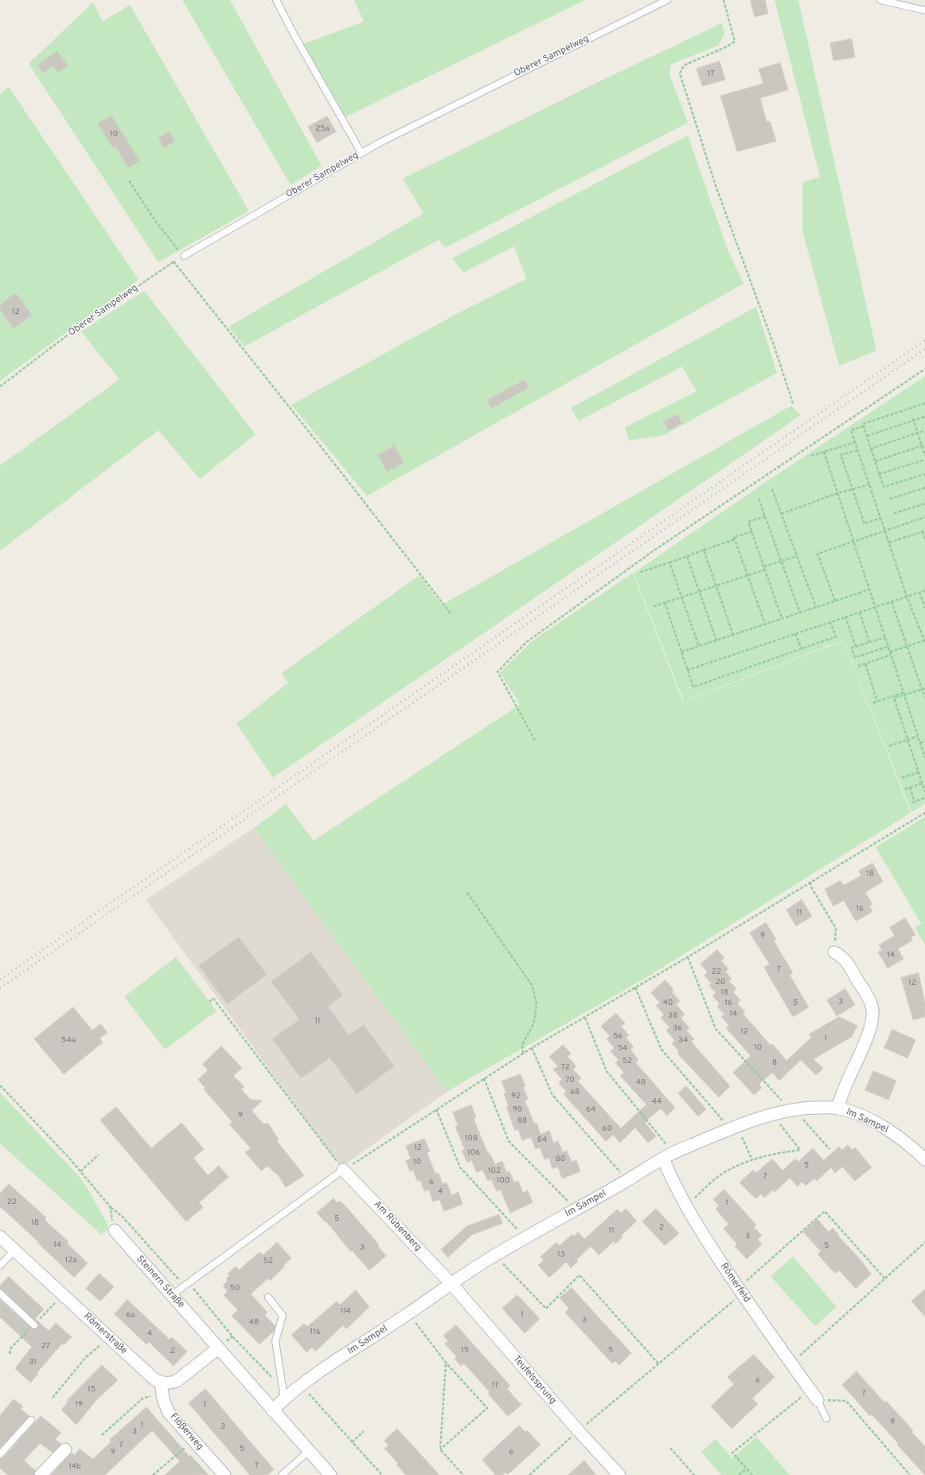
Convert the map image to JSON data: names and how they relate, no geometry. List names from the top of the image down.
{
  "streets": {
    "street": [
      "Im Sampel",
      "Am Rübenberg",
      "Steinern Straße",
      "Römerfeld",
      "Römerstraße",
      "Teufelssprung",
      "Flößerweg"
    ],
    "lane": ["Oberer Sampelweg"]
  },
  "crossings": [
    ["Im Sampel", "Am Rübenberg"],
    ["Im Sampel", "Steinern Straße"],
    ["Im Sampel", "Römerfeld"],
    ["Im Sampel", "Teufelssprung"],
    ["Am Rübenberg", "Teufelssprung"],
    ["Römerstraße", "Flößerweg"]
  ],
  "house_numbers": [
    "17",
    "25a",
    "10",
    "12",
    "18",
    "16",
    "11",
    "9",
    "14",
    "7",
    "22",
    "20",
    "12",
    "18",
    "3",
    "40",
    "16",
    "5",
    "14",
    "38",
    "11",
    "36",
    "12",
    "56",
    "1",
    "54a",
    "34",
    "10",
    "54",
    "52",
    "8",
    "72",
    "70",
    "48",
    "68",
    "92",
    "44",
    "90",
    "64",
    "9",
    "88",
    "60",
    "108",
    "84",
    "12",
    "106",
    "80",
    "10",
    "5",
    "102",
    "7",
    "100",
    "6",
    "4",
    "22",
    "1",
    "5",
    "18",
    "2",
    "11",
    "3",
    "14",
    "5",
    "3",
    "13",
    "12a",
    "52",
    "50",
    "114",
    "1",
    "6a",
    "3",
    "48",
    "116",
    "4",
    "27",
    "15",
    "5",
    "2",
    "31",
    "6",
    "17",
    "15",
    "7",
    "19",
    "1",
    "9",
    "1",
    "3",
    "3",
    "7",
    "5",
    "9",
    "6",
    "7",
    "14b"
  ]
}
